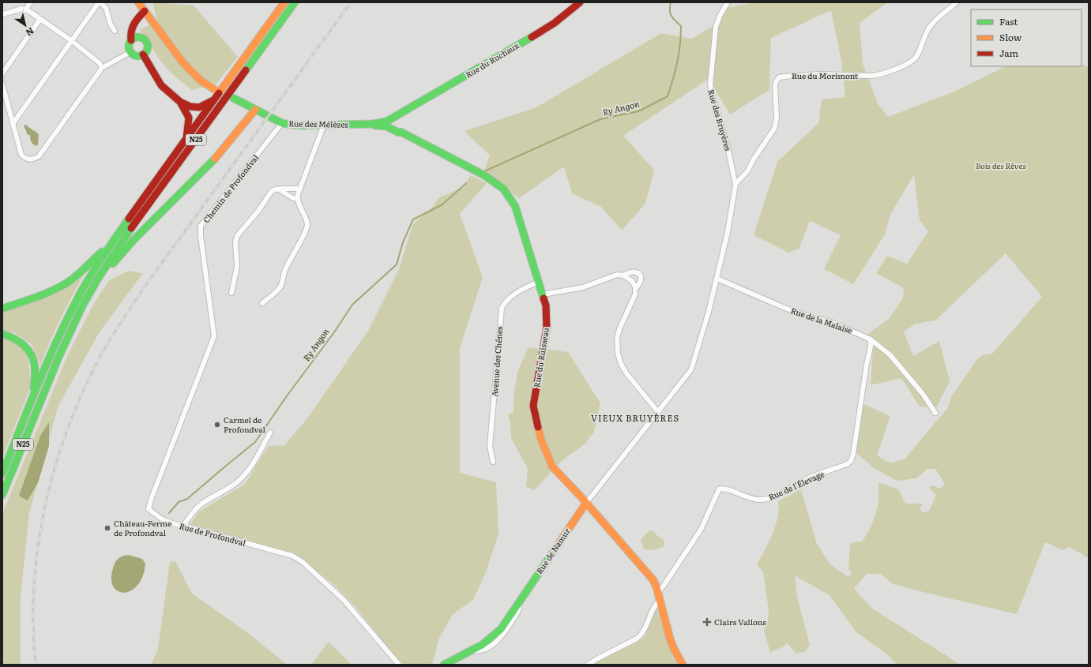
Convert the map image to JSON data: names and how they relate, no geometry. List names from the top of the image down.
{
  "streets": {
    "main road": [
      "Rue du Ruchaux",
      "Rue des Mélèzes",
      "N25",
      "Rue du Ruisseau",
      "Rue de Namur"
    ],
    "street": [
      "Rue du Morimont",
      "Rue des Bruyères",
      "Chemin de Profondval",
      "Rue de la Malaise",
      "Avenue des Chênes",
      "Rue de l'Élevage",
      "Rue de Profondval"
    ]
  },
  "crossings": [
    ["Rue du Ruchaux", "Rue des Mélèzes"],
    ["Rue du Morimont", "Rue des Bruyères"],
    ["Rue des Mélèzes", "Chemin de Profondval"],
    ["Rue des Mélèzes", "Rue du Ruisseau"],
    ["Chemin de Profondval", "Rue de Profondval"],
    ["Rue de la Malaise", "Rue de l'Élevage"],
    ["Rue du Ruisseau", "Avenue des Chênes"],
    ["Rue du Ruisseau", "Rue de l'Élevage"],
    ["Rue du Ruisseau", "Rue de Namur"]
  ],
  "districts": ["VIEUX BRUYÈRES"],
  "water": ["Ry Angon"],
  "parks": ["Bois des Rêves"],
  "places": {
    "other": ["Carmel de Profondval", "Château-Ferme de Profondval"],
    "health": ["Clairs Vallons"]
  },
  "legend": ["Fast", "Slow", "Jam"],
  "north": "bottom right"
}
